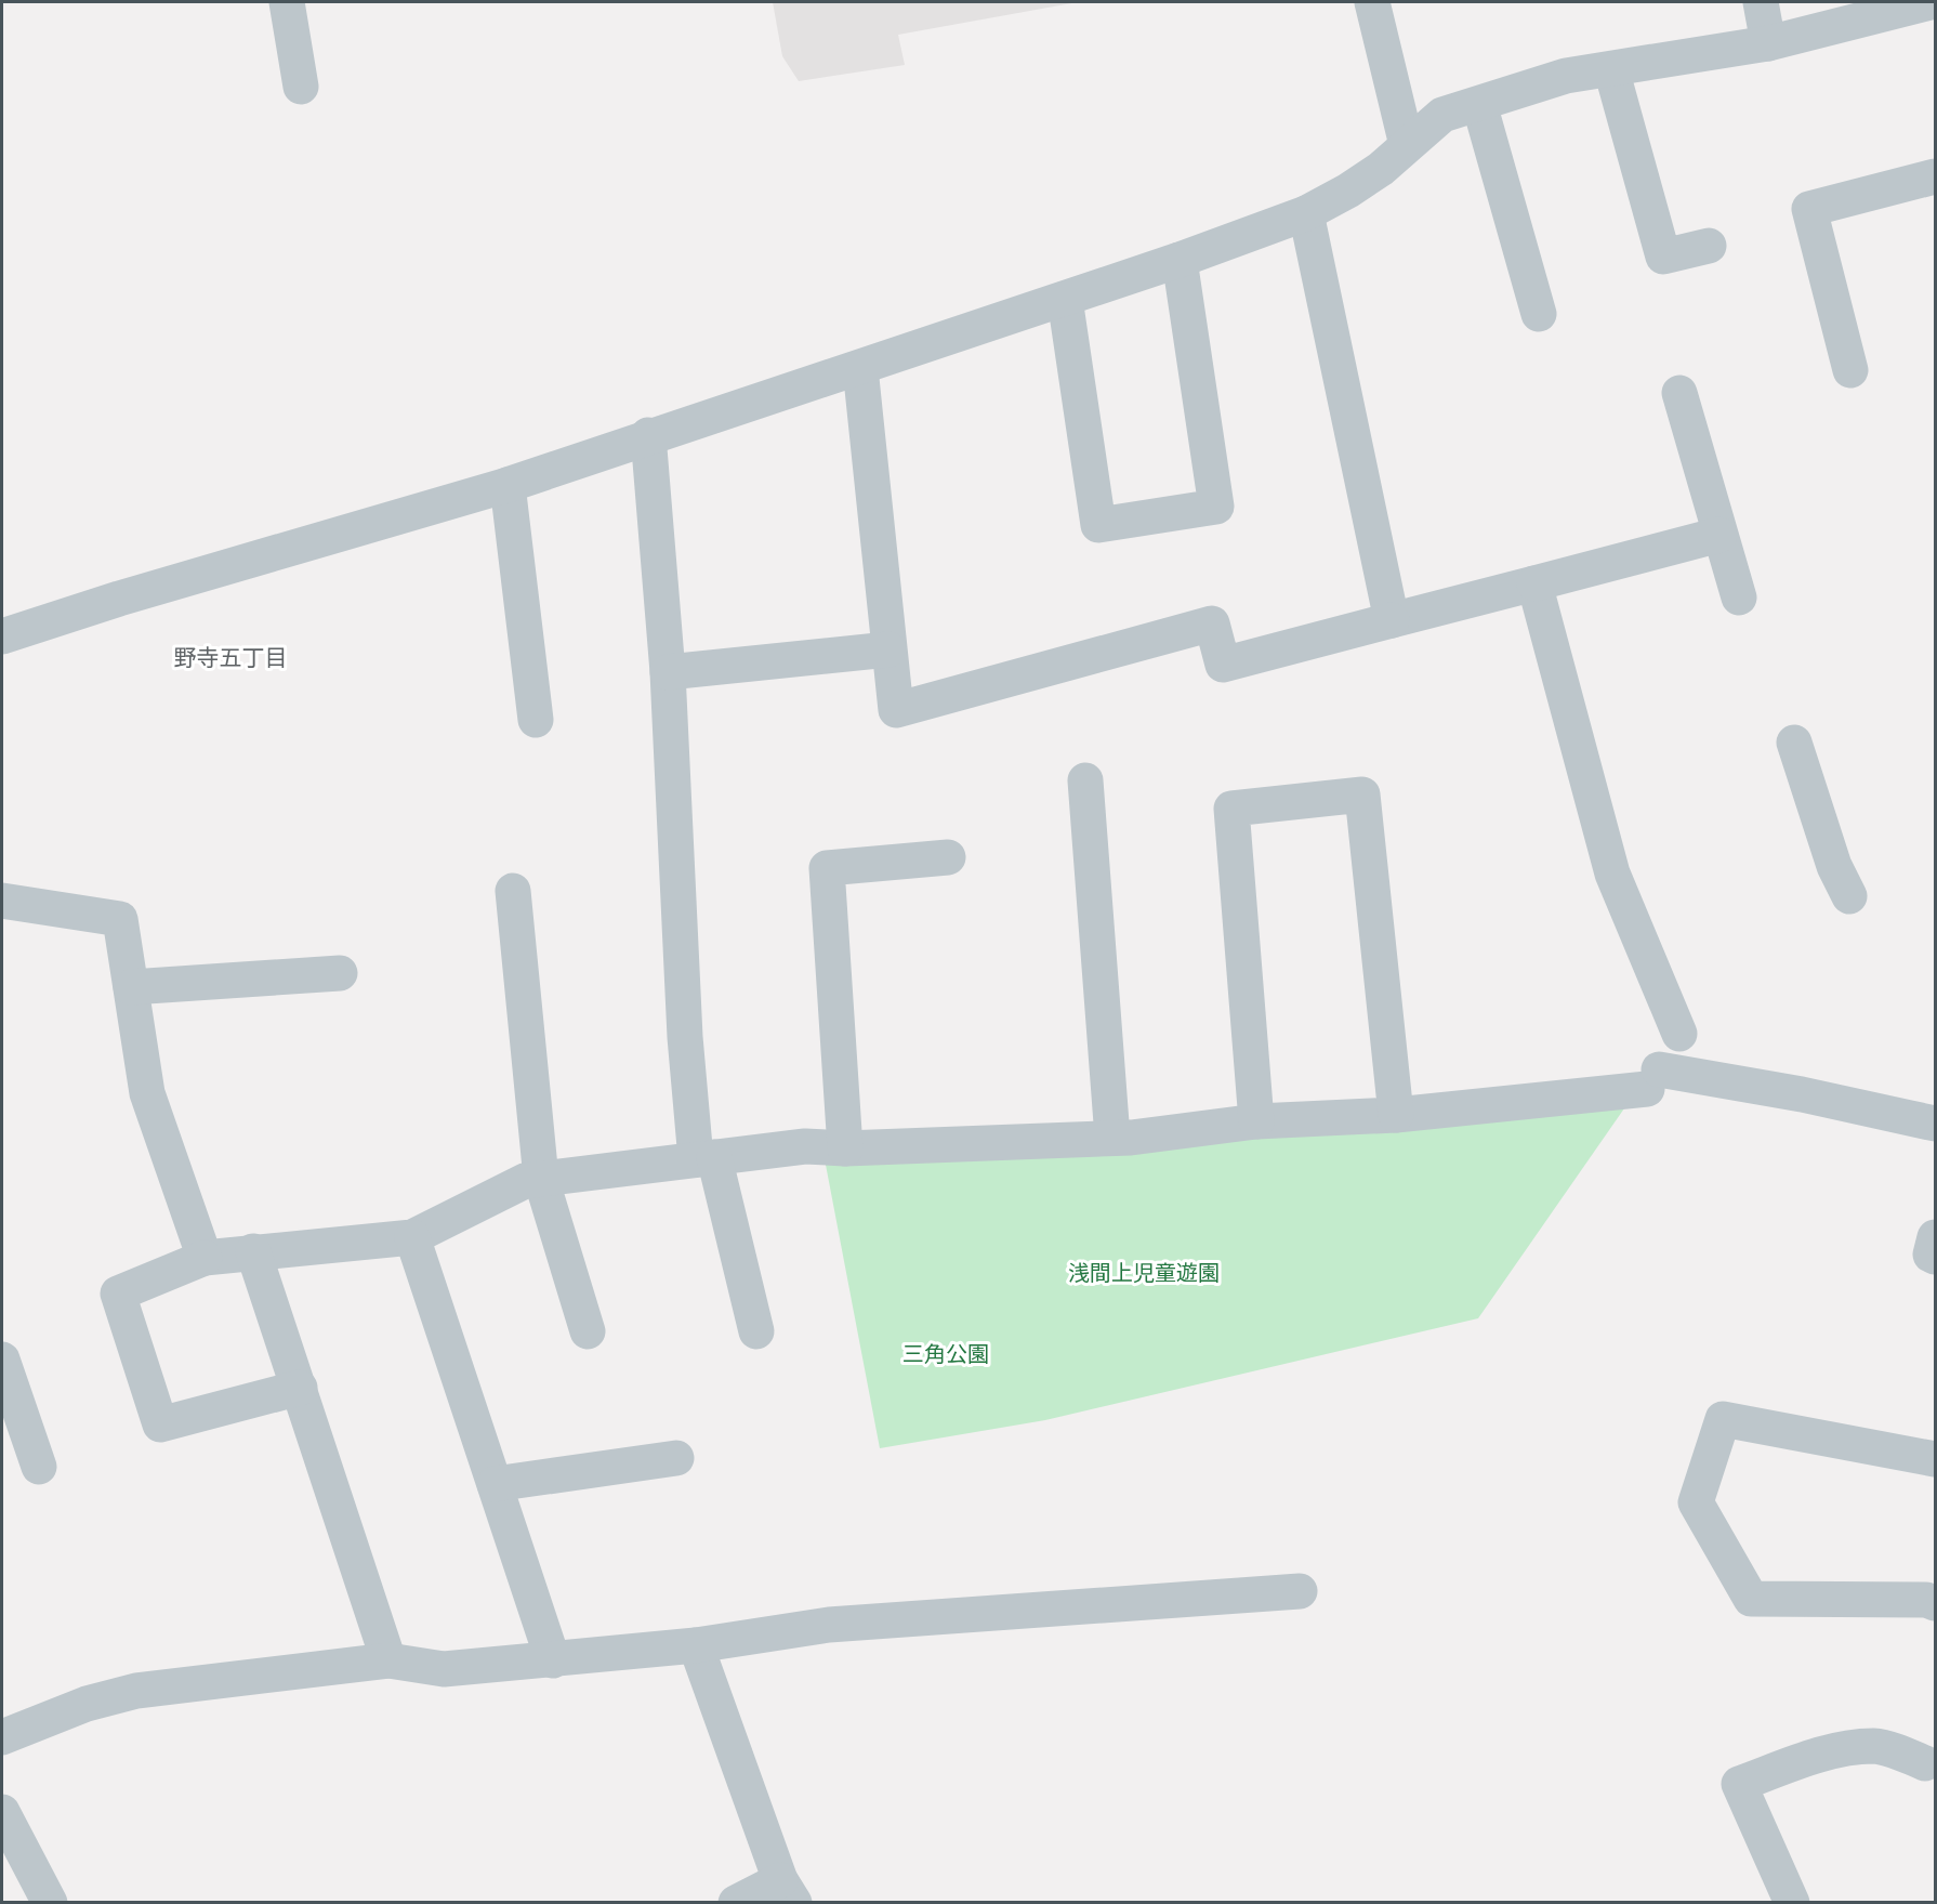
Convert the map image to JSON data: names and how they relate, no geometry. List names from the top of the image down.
{
  "districts": ["野寺五丁目"],
  "parks": ["浅間上児童遊園", "三角公園"]
}
